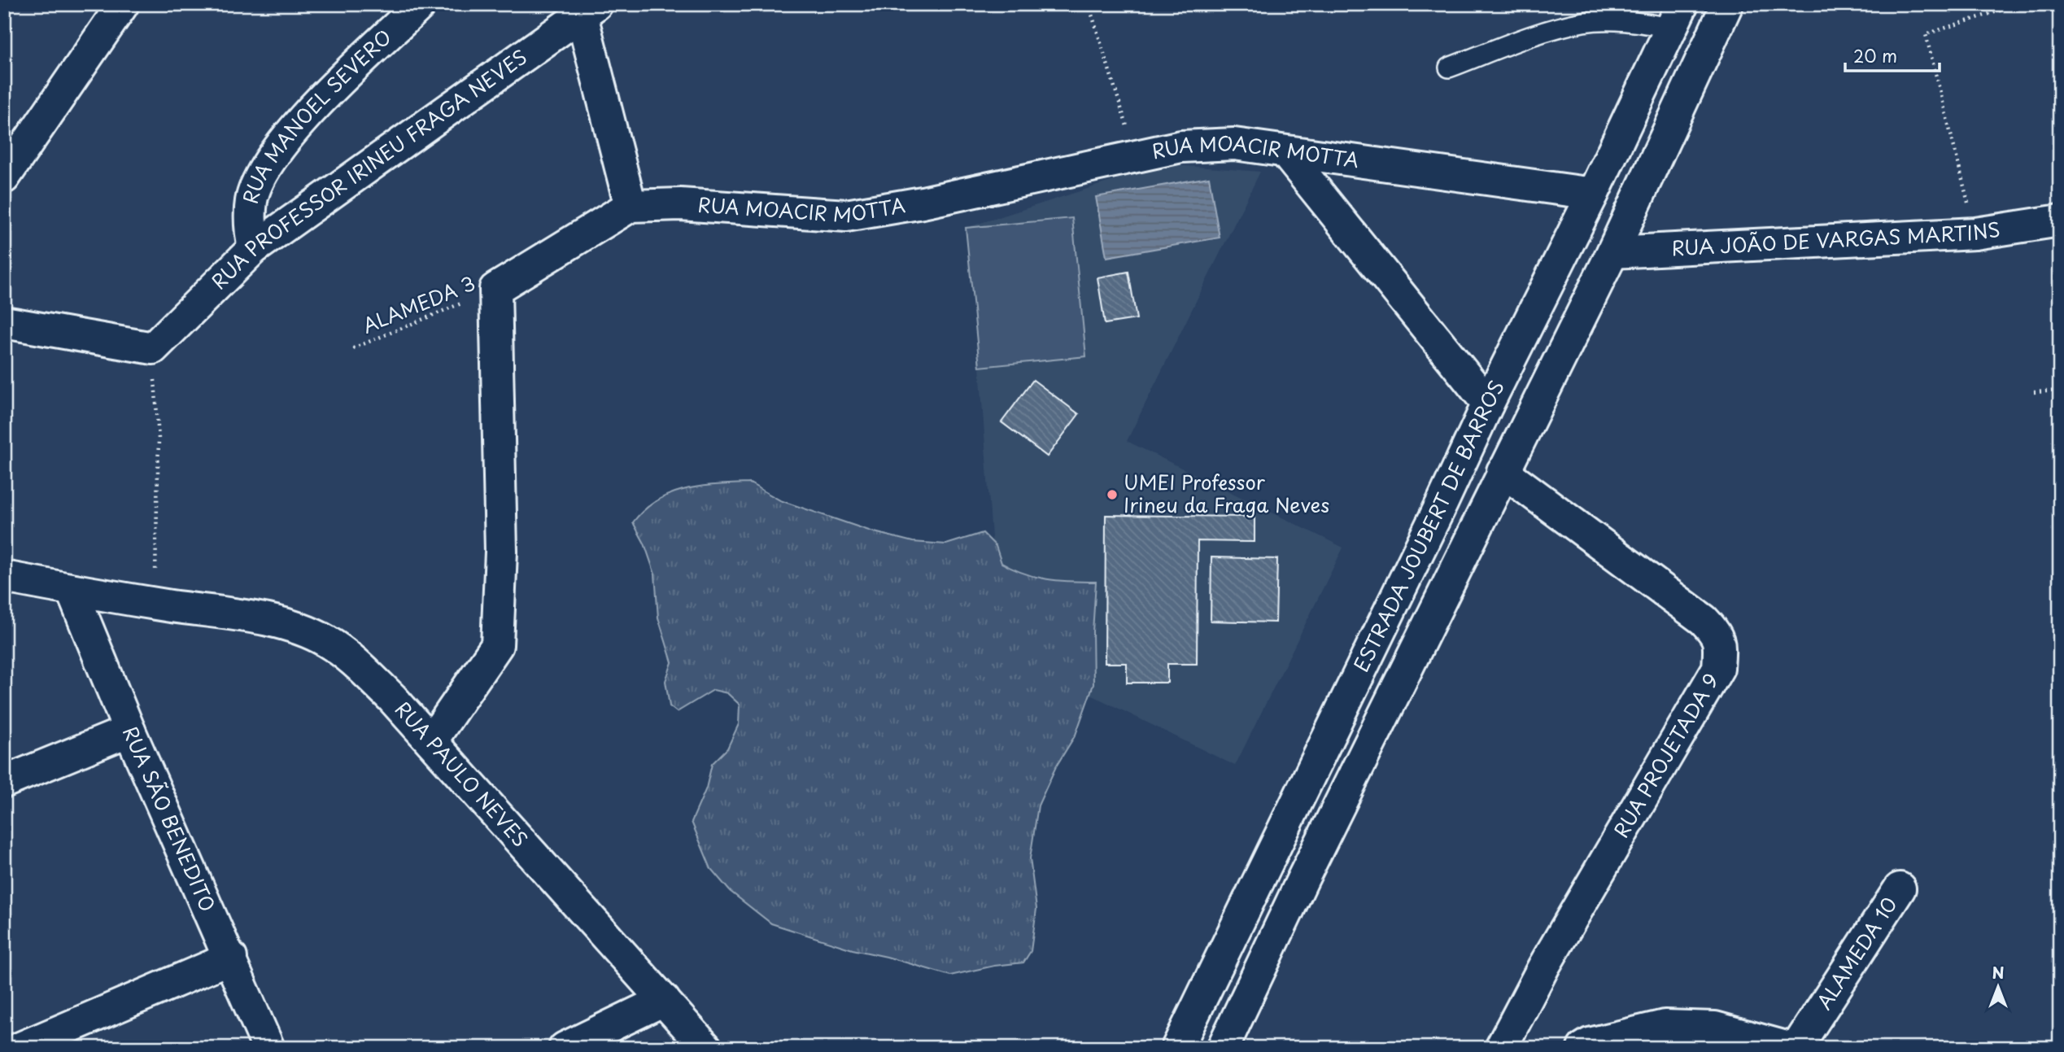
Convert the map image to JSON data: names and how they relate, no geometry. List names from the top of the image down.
{
  "streets": {
    "street": [
      "RUA MANOEL SEVERO",
      "RUA MOACIR MOTTA",
      "RUA PROFESSOR IRINEU FRAGA NEVES",
      "RUA JOÃO DE VARGAS MARTINS",
      "ESTRADA JOUBERT DE BARROS",
      "RUA PROJETADA 9",
      "RUA PAULO NEVES",
      "RUA SÃO BENEDITO",
      "ALAMEDA 10"
    ],
    "path": ["ALAMEDA 3"]
  },
  "crossings": [
    ["RUA MANOEL SEVERO", "RUA PROFESSOR IRINEU FRAGA NEVES"],
    ["RUA MOACIR MOTTA", "ALAMEDA 3"],
    ["RUA MOACIR MOTTA", "ESTRADA JOUBERT DE BARROS"],
    ["RUA JOÃO DE VARGAS MARTINS", "ESTRADA JOUBERT DE BARROS"],
    ["ESTRADA JOUBERT DE BARROS", "RUA PROJETADA 9"],
    ["RUA PAULO NEVES", "RUA SÃO BENEDITO"]
  ],
  "places": ["UMEI Professor Irineu da Fraga Neves"],
  "scale_bar": "20 m",
  "north": "top"
}
